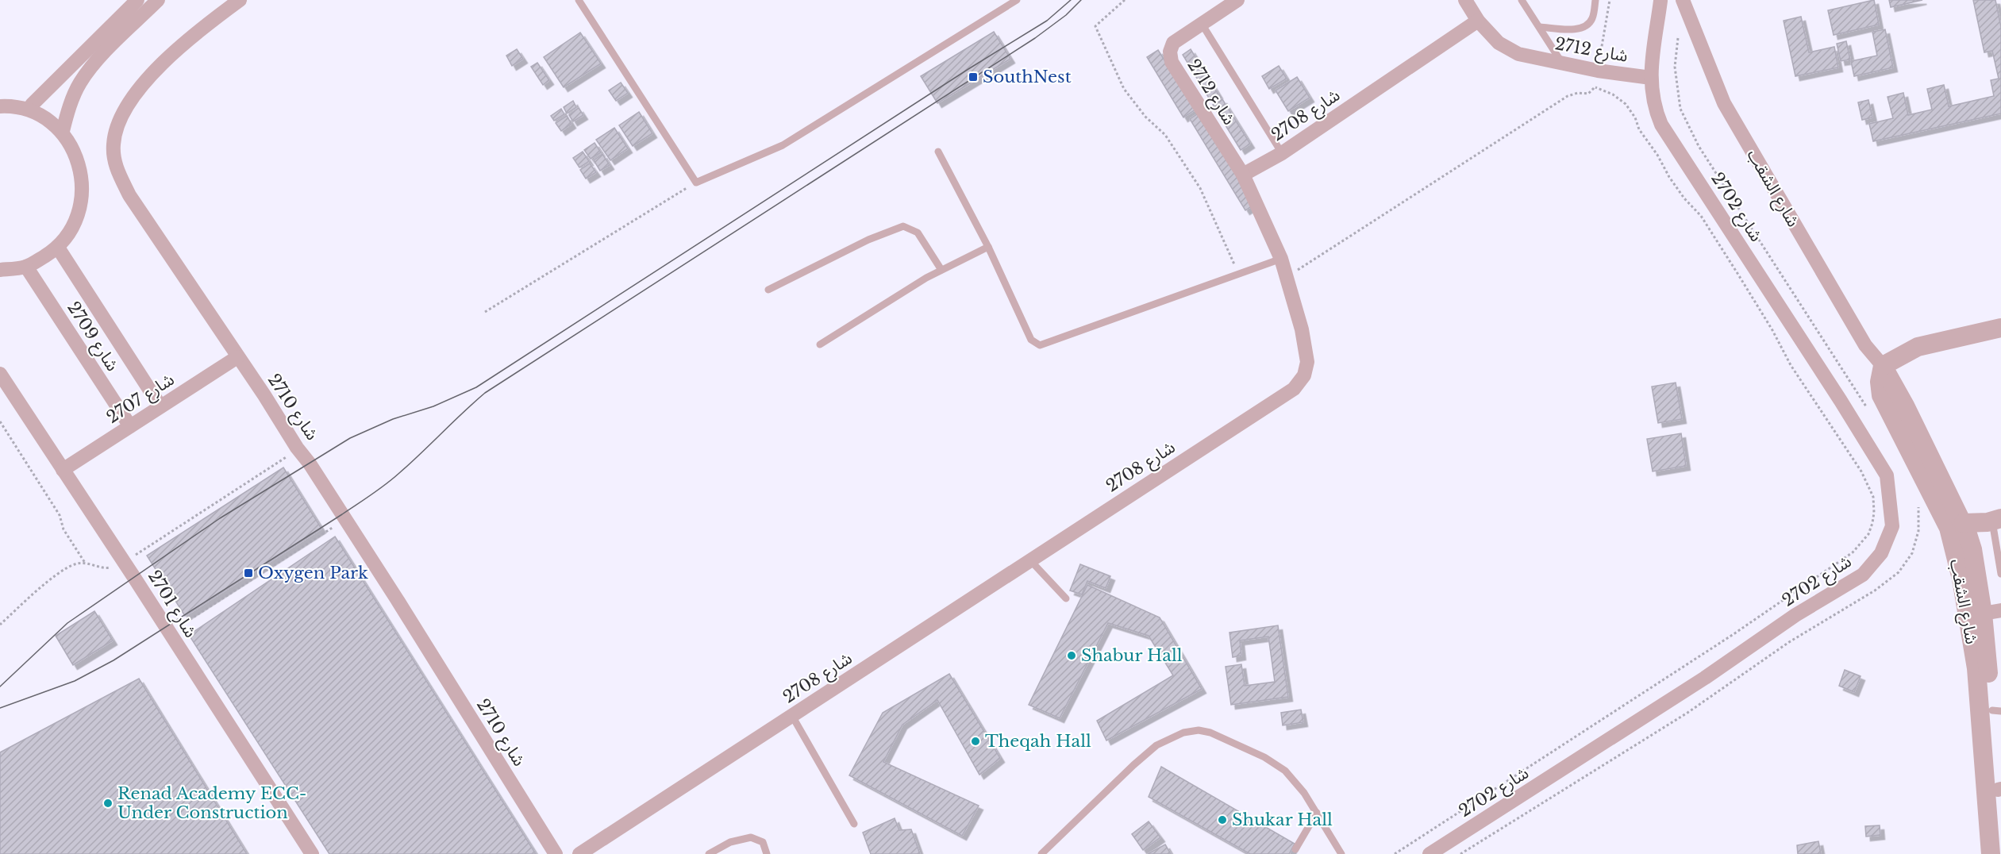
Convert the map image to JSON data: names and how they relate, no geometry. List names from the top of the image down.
{
  "streets": {
    "street": [
      "شارع 2712",
      "شارع 2708",
      "شارع الشقب",
      "شارع 2702",
      "شارع 2709",
      "شارع 2707",
      "شارع 2710",
      "شارع 2701"
    ]
  },
  "crossings": [
    ["شارع 2712", "شارع 2708"],
    ["شارع 2712", "شارع 2702"],
    ["شارع 2709", "شارع 2707"],
    ["شارع 2707", "شارع 2710"],
    ["شارع 2707", "شارع 2701"]
  ],
  "places": {
    "transit": ["SouthNest", "Oxygen Park"],
    "other": [
      "Shabur Hall",
      "Theqah Hall",
      "Renad Academy ECC- Under Construction",
      "Shukar Hall"
    ]
  }
}
